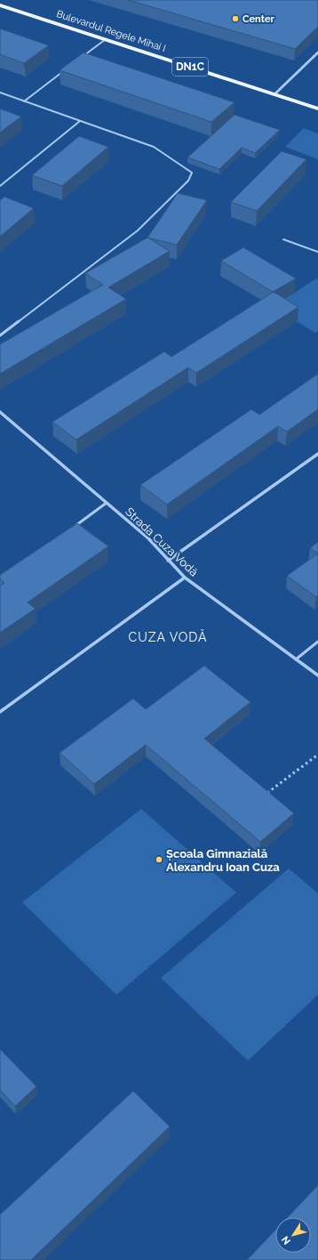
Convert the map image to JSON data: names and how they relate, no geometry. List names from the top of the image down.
{
  "streets": {
    "main road": ["Bulevardul Regele Mihai I", "DN1C"],
    "street": ["Strada Cuza Vodă"]
  },
  "districts": ["CUZA VODĂ"],
  "places": ["Center", "Școala Gimnazială Alexandru Ioan Cuza"],
  "north": "bottom left"
}
